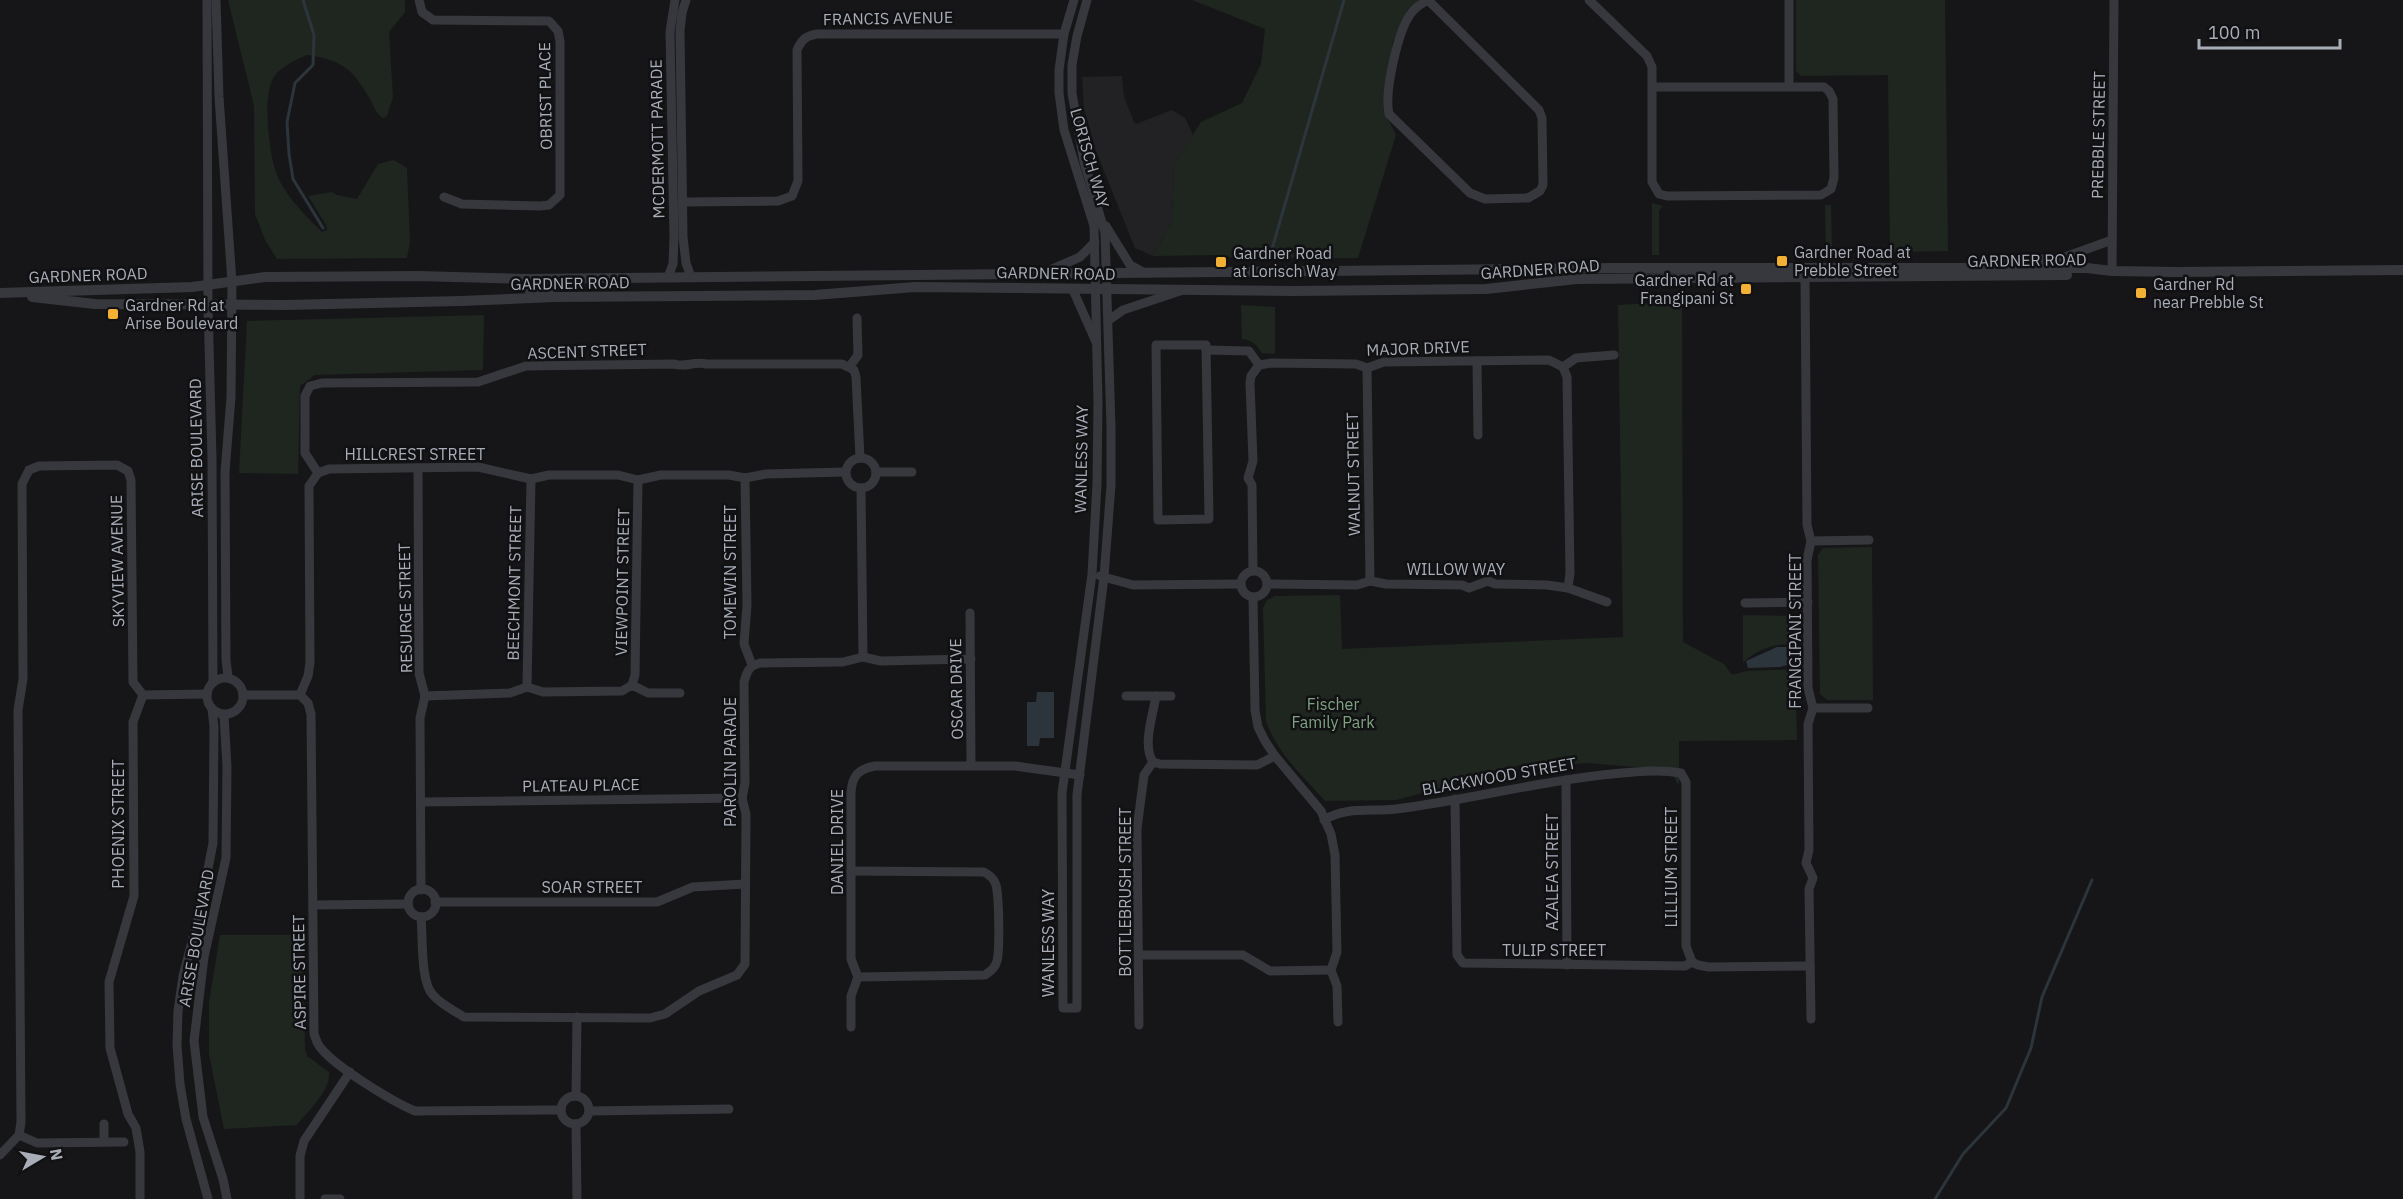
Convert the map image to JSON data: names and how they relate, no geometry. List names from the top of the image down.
{
  "streets": {
    "street": [
      "FRANCIS AVENUE",
      "OBRIST PLACE",
      "PREBBLE STREET",
      "MCDERMOTT PARADE",
      "LORISCH WAY",
      "GARDNER ROAD",
      "MAJOR DRIVE",
      "ASCENT STREET",
      "ARISE BOULEVARD",
      "HILLCREST STREET",
      "WANLESS WAY",
      "WALNUT STREET",
      "SKYVIEW AVENUE",
      "WILLOW WAY",
      "TOMEWIN STREET",
      "VIEWPOINT STREET",
      "BEECHMONT STREET",
      "RESURGE STREET",
      "FRANGIPANI STREET",
      "OSCAR DRIVE",
      "PAROLIN PARADE",
      "BLACKWOOD STREET",
      "PLATEAU PLACE",
      "PHOENIX STREET",
      "DANIEL DRIVE",
      "LILLIUM STREET",
      "AZALEA STREET",
      "SOAR STREET",
      "BOTTLEBRUSH STREET",
      "TULIP STREET",
      "ASPIRE STREET"
    ]
  },
  "crossings": [
    ["FRANCIS AVENUE", "MCDERMOTT PARADE"],
    ["FRANCIS AVENUE", "LORISCH WAY"],
    ["PREBBLE STREET", "GARDNER ROAD"],
    ["MCDERMOTT PARADE", "GARDNER ROAD"],
    ["LORISCH WAY", "GARDNER ROAD"],
    ["LORISCH WAY", "WANLESS WAY"],
    ["GARDNER ROAD", "ARISE BOULEVARD"],
    ["GARDNER ROAD", "WANLESS WAY"],
    ["GARDNER ROAD", "FRANGIPANI STREET"],
    ["MAJOR DRIVE", "WALNUT STREET"],
    ["ASCENT STREET", "HILLCREST STREET"],
    ["HILLCREST STREET", "TOMEWIN STREET"],
    ["HILLCREST STREET", "VIEWPOINT STREET"],
    ["HILLCREST STREET", "BEECHMONT STREET"],
    ["HILLCREST STREET", "RESURGE STREET"],
    ["WANLESS WAY", "DANIEL DRIVE"],
    ["WALNUT STREET", "WILLOW WAY"],
    ["SKYVIEW AVENUE", "PHOENIX STREET"],
    ["TOMEWIN STREET", "PAROLIN PARADE"],
    ["RESURGE STREET", "PLATEAU PLACE"],
    ["RESURGE STREET", "SOAR STREET"],
    ["FRANGIPANI STREET", "TULIP STREET"],
    ["OSCAR DRIVE", "DANIEL DRIVE"],
    ["PAROLIN PARADE", "PLATEAU PLACE"],
    ["PAROLIN PARADE", "SOAR STREET"],
    ["BLACKWOOD STREET", "LILLIUM STREET"],
    ["BLACKWOOD STREET", "AZALEA STREET"],
    ["BLACKWOOD STREET", "TULIP STREET"],
    ["LILLIUM STREET", "TULIP STREET"],
    ["AZALEA STREET", "TULIP STREET"]
  ],
  "parks": ["Fischer Family Park"],
  "places": {
    "transit": [
      "Gardner Road at Prebble Street",
      "Gardner Road at Lorisch Way",
      "Gardner Rd at Frangipani St",
      "Gardner Rd near Prebble St",
      "Gardner Rd at Arise Boulevard"
    ]
  },
  "scale_bar": "100 m",
  "north": "right"
}
